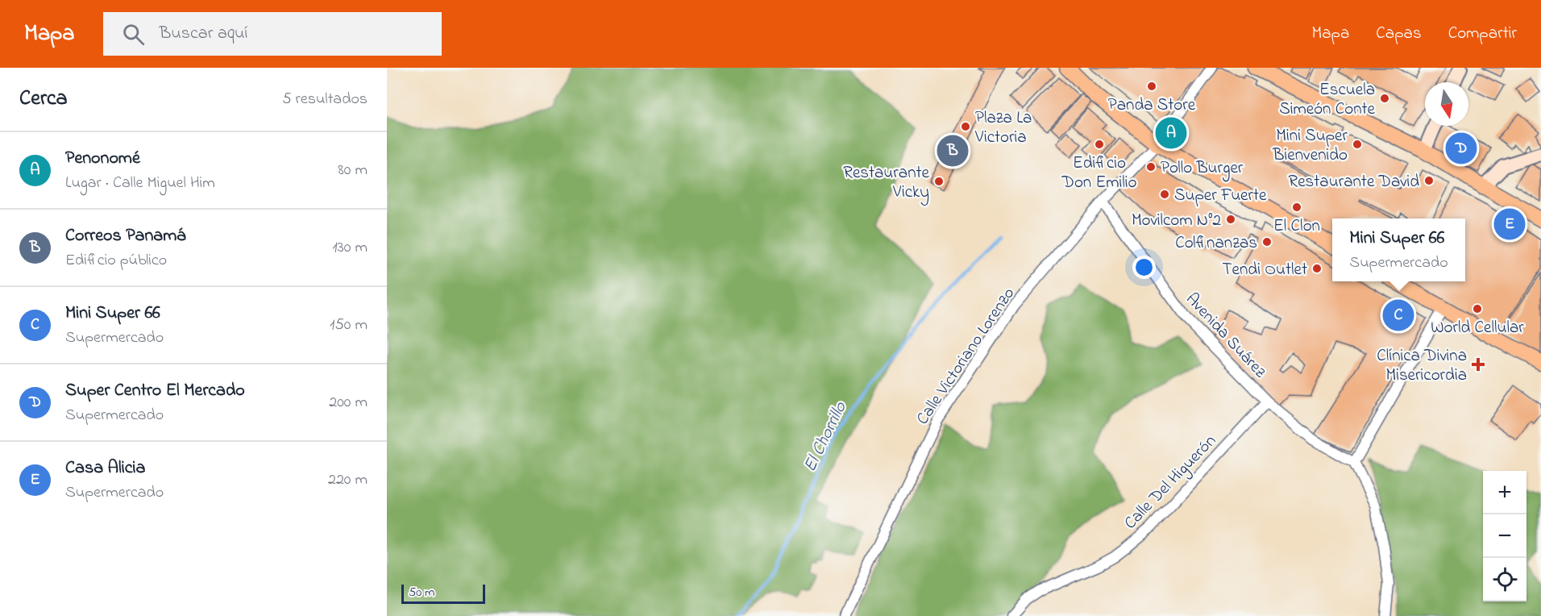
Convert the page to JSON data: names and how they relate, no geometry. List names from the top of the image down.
{
  "streets": {
    "street": ["Avenida Suárez", "Calle Victoriano Lorenzo", "Calle Del Higuerón"]
  },
  "crossings": [
    ["Avenida Suárez", "Calle Victoriano Lorenzo"],
    ["Avenida Suárez", "Calle Del Higuerón"]
  ],
  "water": ["El Chorrillo"],
  "places": {
    "other": [
      "Panda Store",
      "Escuela Simeón Conte",
      "Plaza La Victoria",
      "Edificio Don Emilio",
      "Mini Super Bienvenido",
      "Pollo Burger",
      "Restaurante David",
      "Restaurante Vicky",
      "Super Fuerte",
      "El Clon",
      "Movilcom N°2",
      "Colfinanzas",
      "Tendi Outlet",
      "World Cellular"
    ],
    "health": ["Clínica Divina Misericordia"]
  },
  "scale_bar": "50 m",
  "north": "bottom",
  "page": {
    "header": "Mapa",
    "search": "Buscar aquí",
    "nav": ["Mapa", "Capas", "Compartir"],
    "heading": ["Cerca", "5 resultados"],
    "pins": [
      "A",
      "D",
      "B",
      "E",
      "C"
    ],
    "list": [
      {
        "mark": "A",
        "name": "Penonomé",
        "note": "Lugar · Calle Miguel Him",
        "value": "80 m"
      },
      {
        "mark": "B",
        "name": "Correos Panamá",
        "note": "Edificio público",
        "value": "130 m"
      },
      {
        "mark": "C",
        "name": "Mini Super 66",
        "note": "Supermercado",
        "value": "150 m"
      },
      {
        "mark": "D",
        "name": "Super Centro El Mercado",
        "note": "Supermercado",
        "value": "200 m"
      },
      {
        "mark": "E",
        "name": "Casa Alicia",
        "note": "Supermercado",
        "value": "220 m"
      }
    ],
    "popup": ["Mini Super 66", "Supermercado"],
    "map_buttons": ["+", "−"],
    "scale": "50 m"
  }
}
